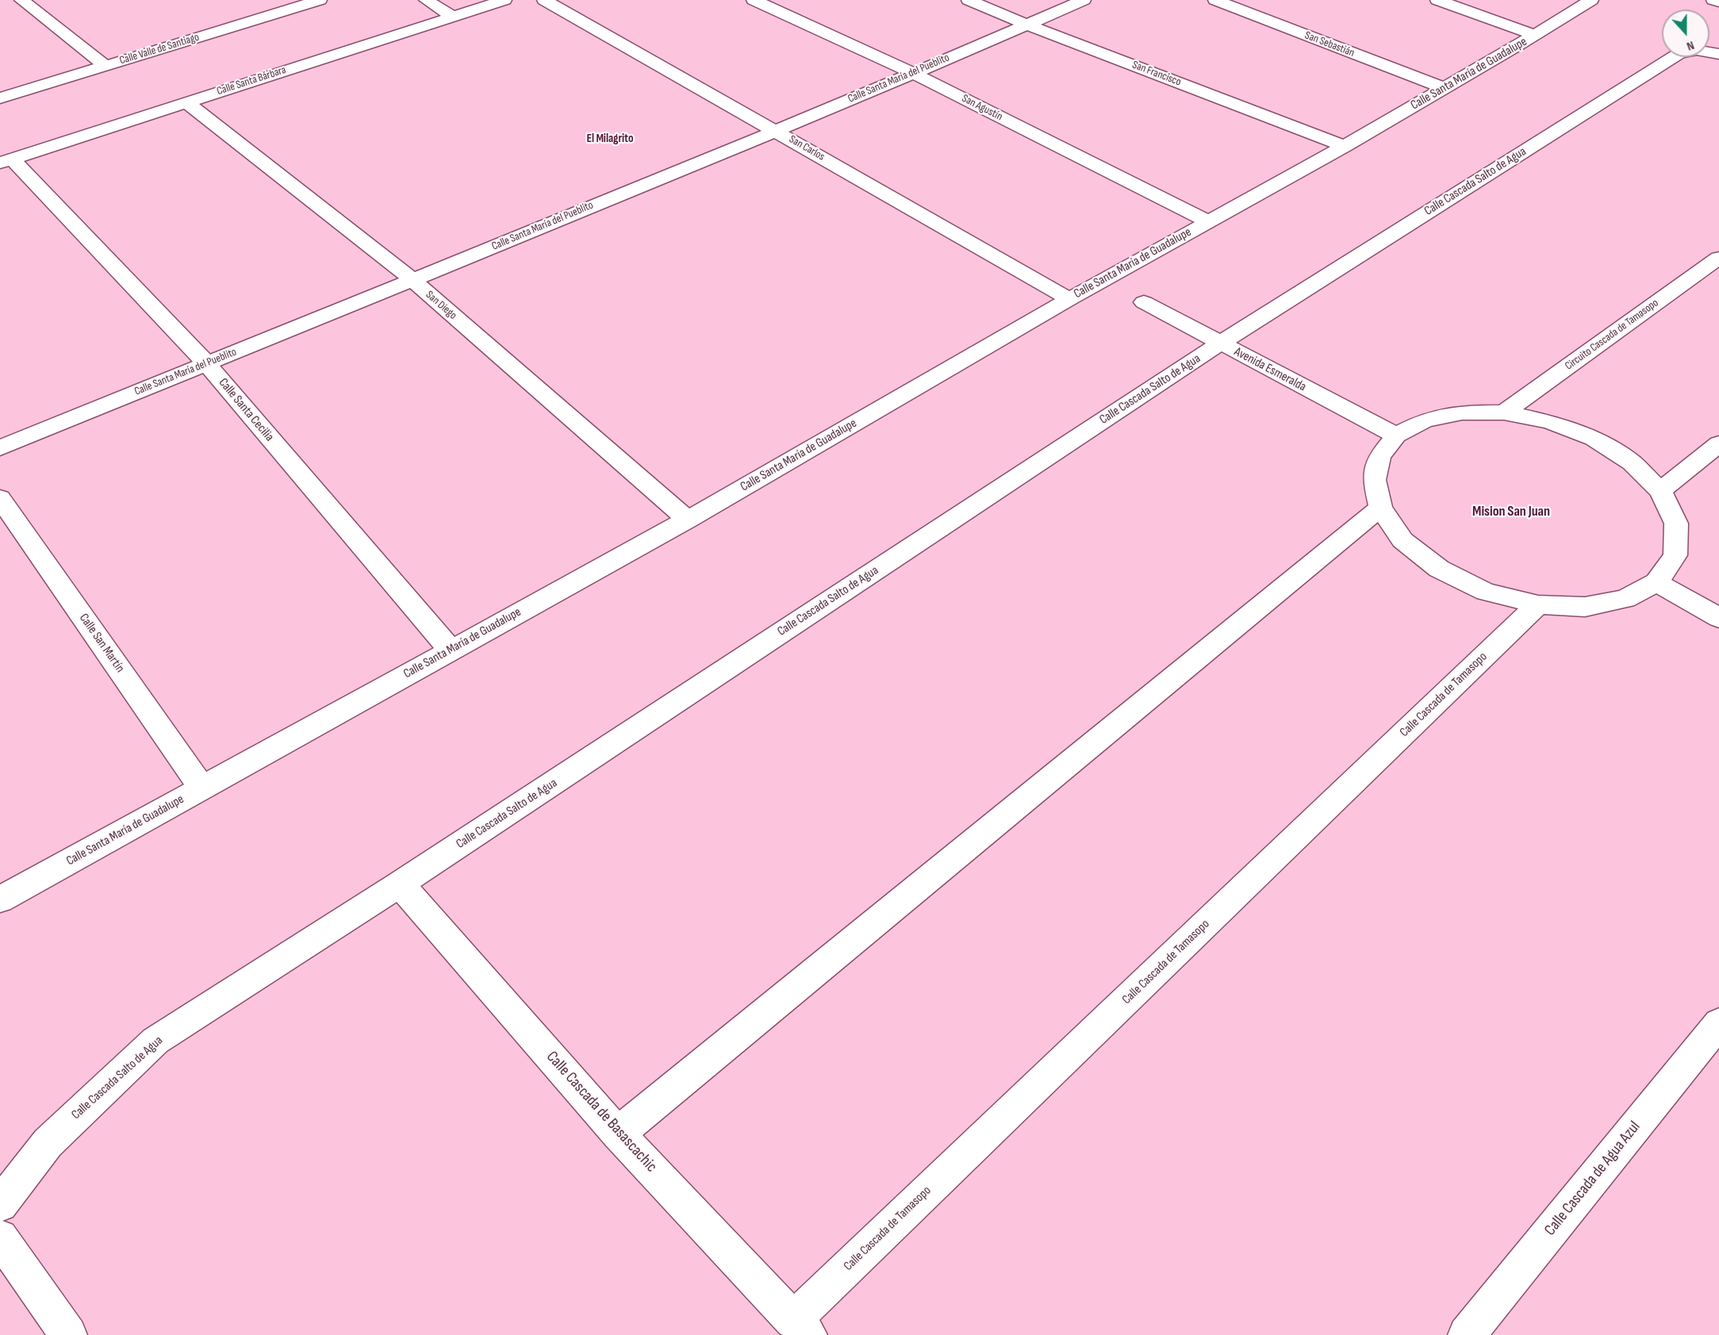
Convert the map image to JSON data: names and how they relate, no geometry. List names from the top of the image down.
{
  "streets": {
    "street": [
      "San Sebastián",
      "Calle Valle de Santiago",
      "San Francisco",
      "Calle Santa María de Guadalupe",
      "Calle Santa María del Pueblito",
      "Calle Santa Bárbara",
      "San Agustín",
      "San Carlos",
      "Calle Cascada Salto de Agua",
      "San Diego",
      "Circuito Cascada de Tamasopo",
      "Avenida Esmeralda",
      "Calle Santa Cecilia",
      "Calle San Martín",
      "Calle Cascada de Tamasopo",
      "Calle Cascada de Basascachic",
      "Calle Cascada de Agua Azul"
    ]
  },
  "crossings": [
    ["San Sebastián", "Calle Santa María de Guadalupe"],
    ["San Francisco", "Calle Santa María de Guadalupe"],
    ["San Francisco", "Calle Santa María del Pueblito"],
    ["Calle Santa María de Guadalupe", "San Agustín"],
    ["Calle Santa María de Guadalupe", "San Carlos"],
    ["Calle Santa María de Guadalupe", "San Diego"],
    ["Calle Santa María de Guadalupe", "Calle Santa Cecilia"],
    ["Calle Santa María de Guadalupe", "Calle San Martín"],
    ["Calle Santa María del Pueblito", "San Agustín"],
    ["Calle Santa María del Pueblito", "San Carlos"],
    ["Calle Santa María del Pueblito", "San Diego"],
    ["Calle Santa María del Pueblito", "Calle Santa Cecilia"],
    ["Calle Santa Bárbara", "San Diego"],
    ["Calle Santa Bárbara", "Calle Santa Cecilia"],
    ["Calle Cascada Salto de Agua", "Avenida Esmeralda"],
    ["Calle Cascada Salto de Agua", "Calle Cascada de Basascachic"],
    ["Calle Cascada de Tamasopo", "Calle Cascada de Basascachic"]
  ],
  "districts": ["El Milagrito", "Mision San Juan"],
  "north": "bottom"
}
